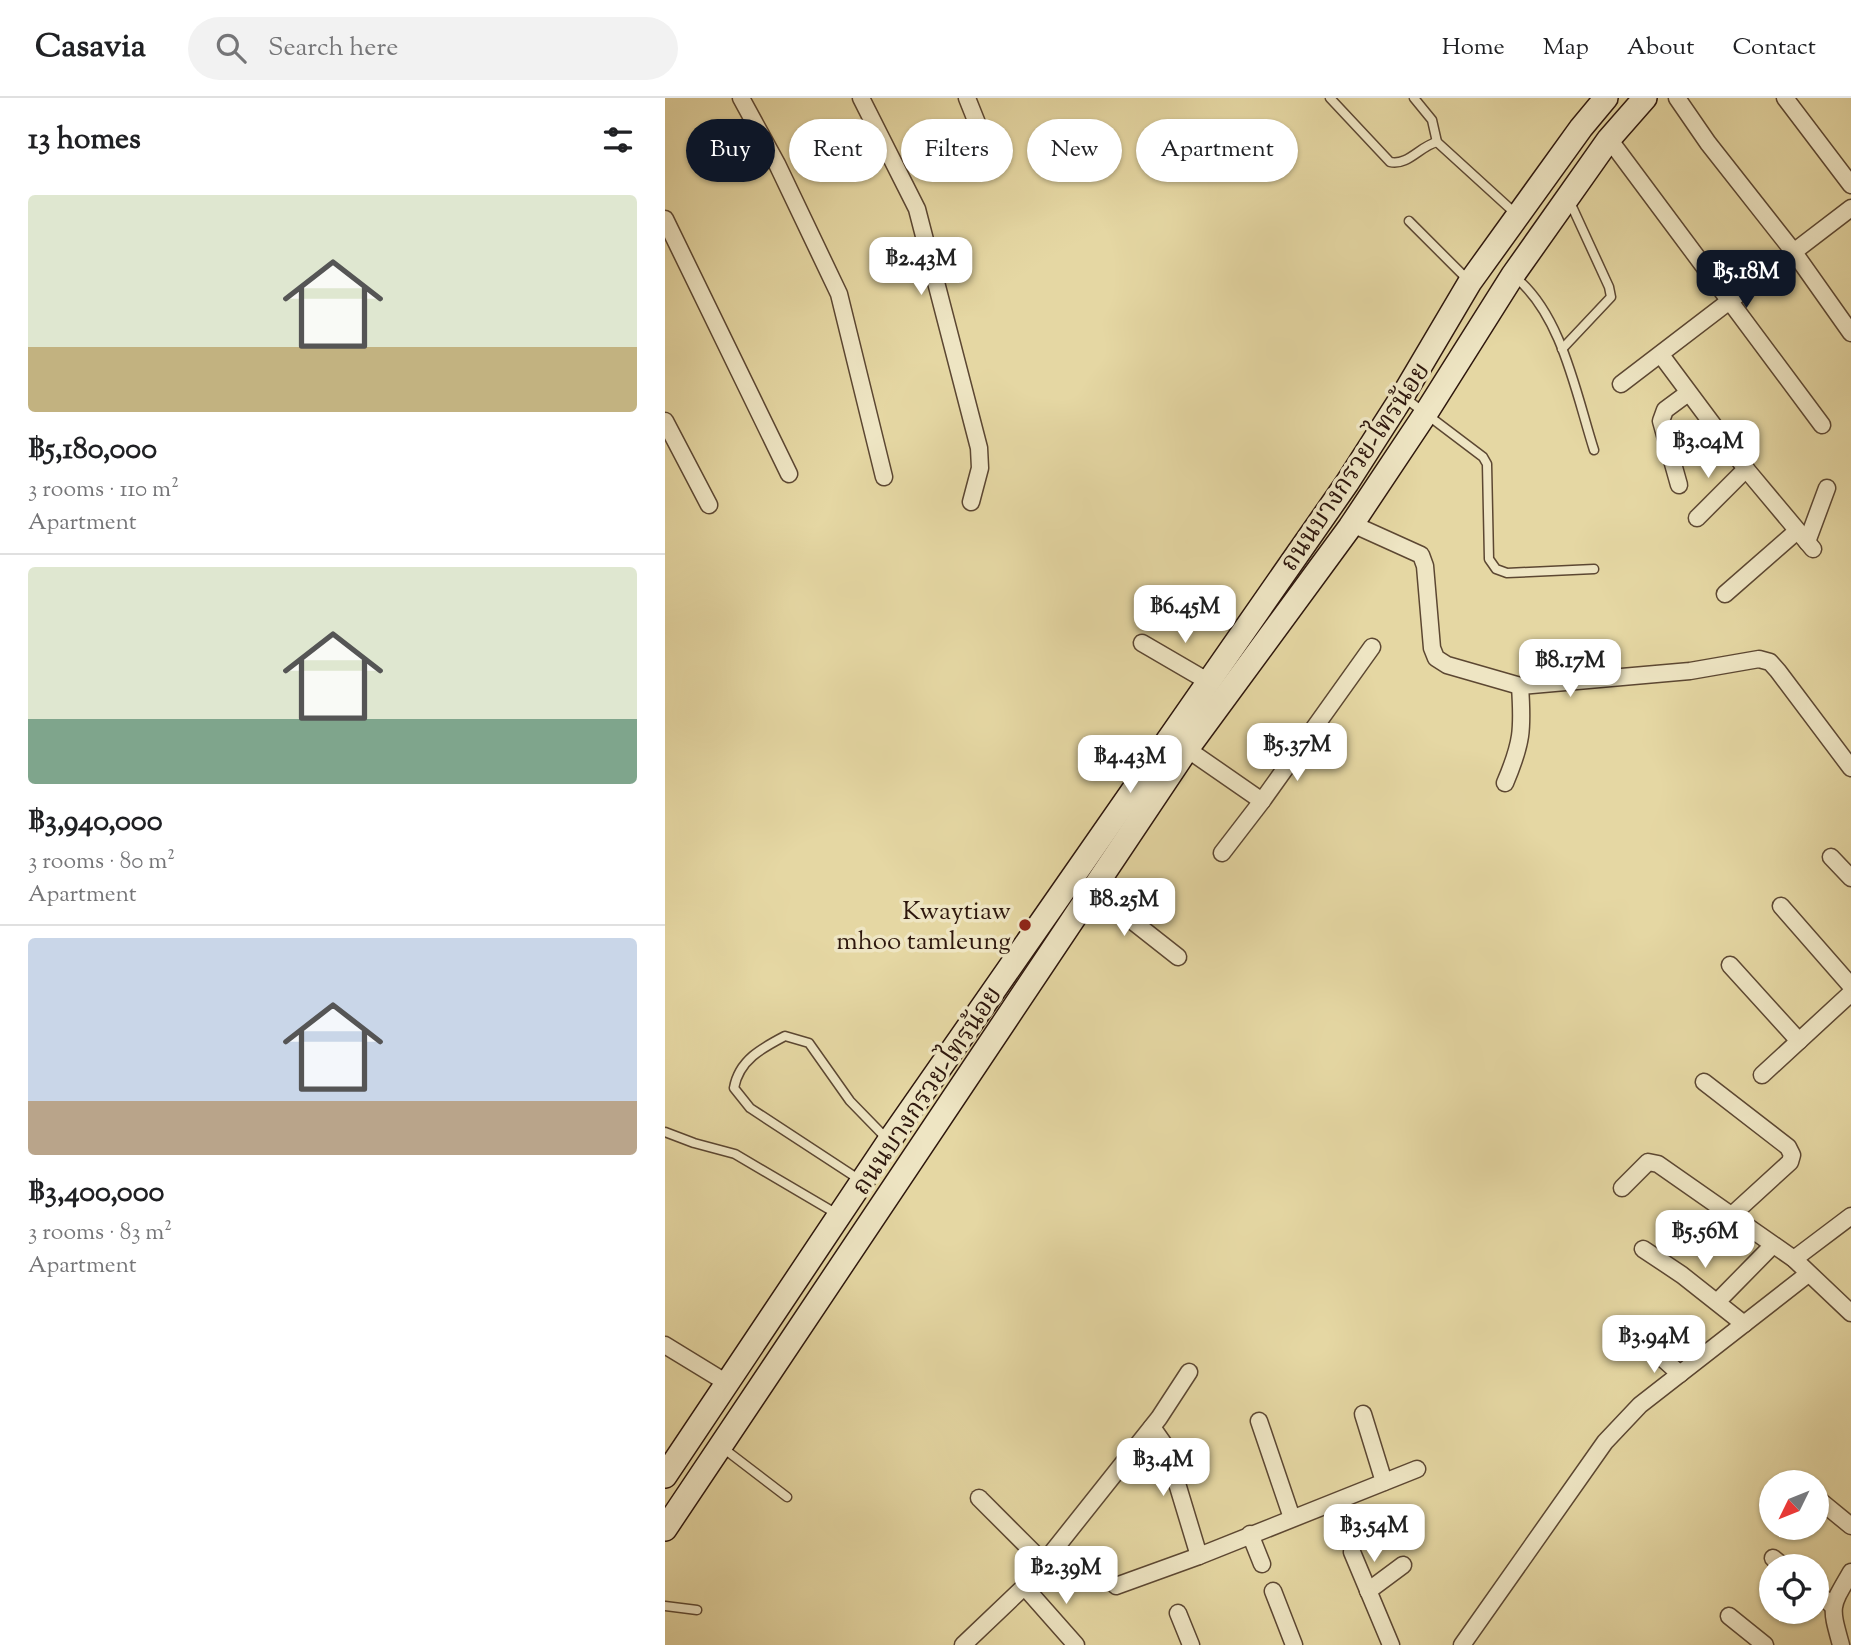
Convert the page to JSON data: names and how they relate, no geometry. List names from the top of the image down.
{
  "streets": {
    "main road": ["ถนนบางกรวย-ไทรน้อย"]
  },
  "places": ["Kwaytiaw mhoo tamleung"],
  "north": "bottom left",
  "page": {
    "header": "Casavia",
    "search": "Search here",
    "nav": [
      "Home",
      "Map",
      "About",
      "Contact"
    ],
    "heading": "13 homes",
    "chip": [
      "Buy",
      "Rent",
      "Filters",
      "New",
      "Apartment"
    ],
    "list": [
      {
        "name": "฿5,180,000",
        "note": "3 rooms · 110 m² · Apartment"
      },
      {
        "name": "฿3,940,000",
        "note": "3 rooms · 80 m² · Apartment"
      },
      {
        "name": "฿3,400,000",
        "note": "3 rooms · 83 m² · Apartment"
      }
    ],
    "price": [
      "฿2.43M",
      "฿5.18M",
      "฿3.04M",
      "฿6.45M",
      "฿8.17M",
      "฿5.37M",
      "฿4.43M",
      "฿8.25M",
      "฿5.56M",
      "฿3.94M",
      "฿3.4M",
      "฿3.54M",
      "฿2.39M"
    ]
  }
}
